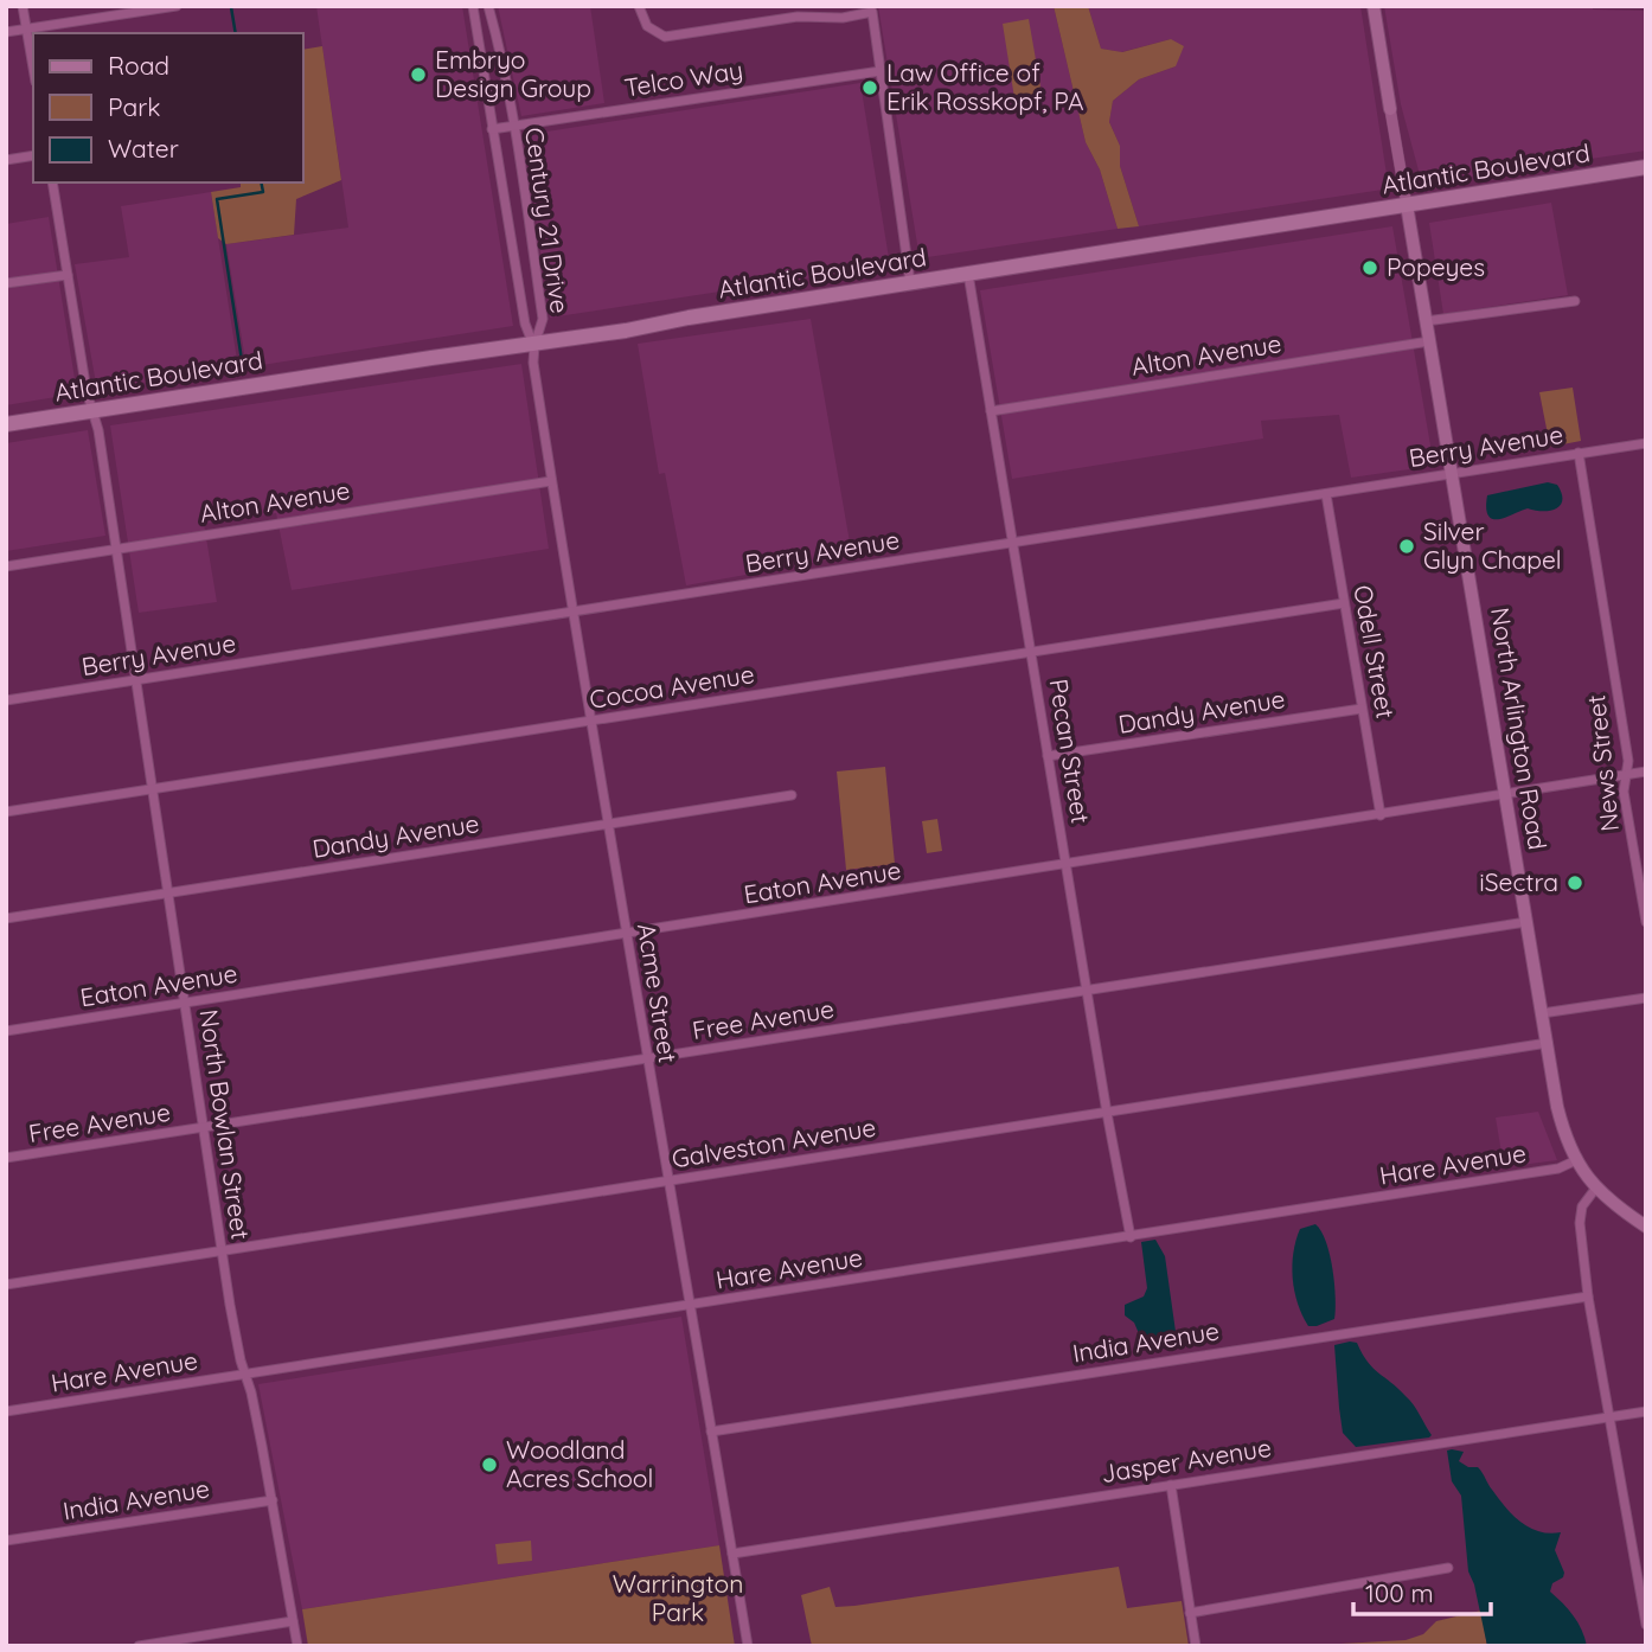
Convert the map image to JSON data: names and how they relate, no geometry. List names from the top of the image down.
{
  "streets": {
    "main road": ["Atlantic Boulevard", "North Arlington Road"],
    "street": [
      "Telco Way",
      "Century 21 Drive",
      "Alton Avenue",
      "Berry Avenue",
      "Odell Street",
      "Cocoa Avenue",
      "Dandy Avenue",
      "Pecan Street",
      "News Street",
      "Eaton Avenue",
      "Acme Street",
      "Free Avenue",
      "North Bowlan Street",
      "Galveston Avenue",
      "Hare Avenue",
      "India Avenue",
      "Jasper Avenue"
    ]
  },
  "crossings": [
    ["Telco Way", "Century 21 Drive"],
    ["Atlantic Boulevard", "Century 21 Drive"],
    ["Atlantic Boulevard", "North Arlington Road"],
    ["Atlantic Boulevard", "Pecan Street"],
    ["Atlantic Boulevard", "Acme Street"],
    ["Atlantic Boulevard", "North Bowlan Street"],
    ["Century 21 Drive", "Acme Street"],
    ["Alton Avenue", "North Arlington Road"],
    ["Alton Avenue", "Pecan Street"],
    ["Alton Avenue", "Acme Street"],
    ["Alton Avenue", "North Bowlan Street"],
    ["Berry Avenue", "Odell Street"],
    ["Berry Avenue", "North Arlington Road"],
    ["Berry Avenue", "Pecan Street"],
    ["Berry Avenue", "News Street"],
    ["Berry Avenue", "Acme Street"],
    ["Berry Avenue", "North Bowlan Street"],
    ["Odell Street", "Cocoa Avenue"],
    ["Odell Street", "Dandy Avenue"],
    ["Odell Street", "Eaton Avenue"],
    ["Cocoa Avenue", "Pecan Street"],
    ["Cocoa Avenue", "Acme Street"],
    ["Cocoa Avenue", "North Bowlan Street"],
    ["Dandy Avenue", "Pecan Street"],
    ["Dandy Avenue", "Acme Street"],
    ["Dandy Avenue", "North Bowlan Street"],
    ["North Arlington Road", "Eaton Avenue"],
    ["North Arlington Road", "Free Avenue"],
    ["North Arlington Road", "Galveston Avenue"],
    ["North Arlington Road", "Hare Avenue"],
    ["Pecan Street", "Eaton Avenue"],
    ["Pecan Street", "Free Avenue"],
    ["Pecan Street", "Galveston Avenue"],
    ["Pecan Street", "Hare Avenue"],
    ["News Street", "Eaton Avenue"],
    ["Eaton Avenue", "Acme Street"],
    ["Eaton Avenue", "North Bowlan Street"],
    ["Acme Street", "Free Avenue"],
    ["Acme Street", "Galveston Avenue"],
    ["Acme Street", "Hare Avenue"],
    ["Acme Street", "India Avenue"],
    ["Acme Street", "Jasper Avenue"],
    ["Free Avenue", "North Bowlan Street"],
    ["North Bowlan Street", "Galveston Avenue"],
    ["North Bowlan Street", "Hare Avenue"],
    ["North Bowlan Street", "India Avenue"]
  ],
  "parks": ["Warrington Park"],
  "places": [
    "Embryo Design Group",
    "Law Office of Erik Rosskopf, PA",
    "Popeyes",
    "Silver Glyn Chapel",
    "iSectra",
    "Woodland Acres School"
  ],
  "legend": ["Road", "Park", "Water"],
  "scale_bar": "100 m"
}
